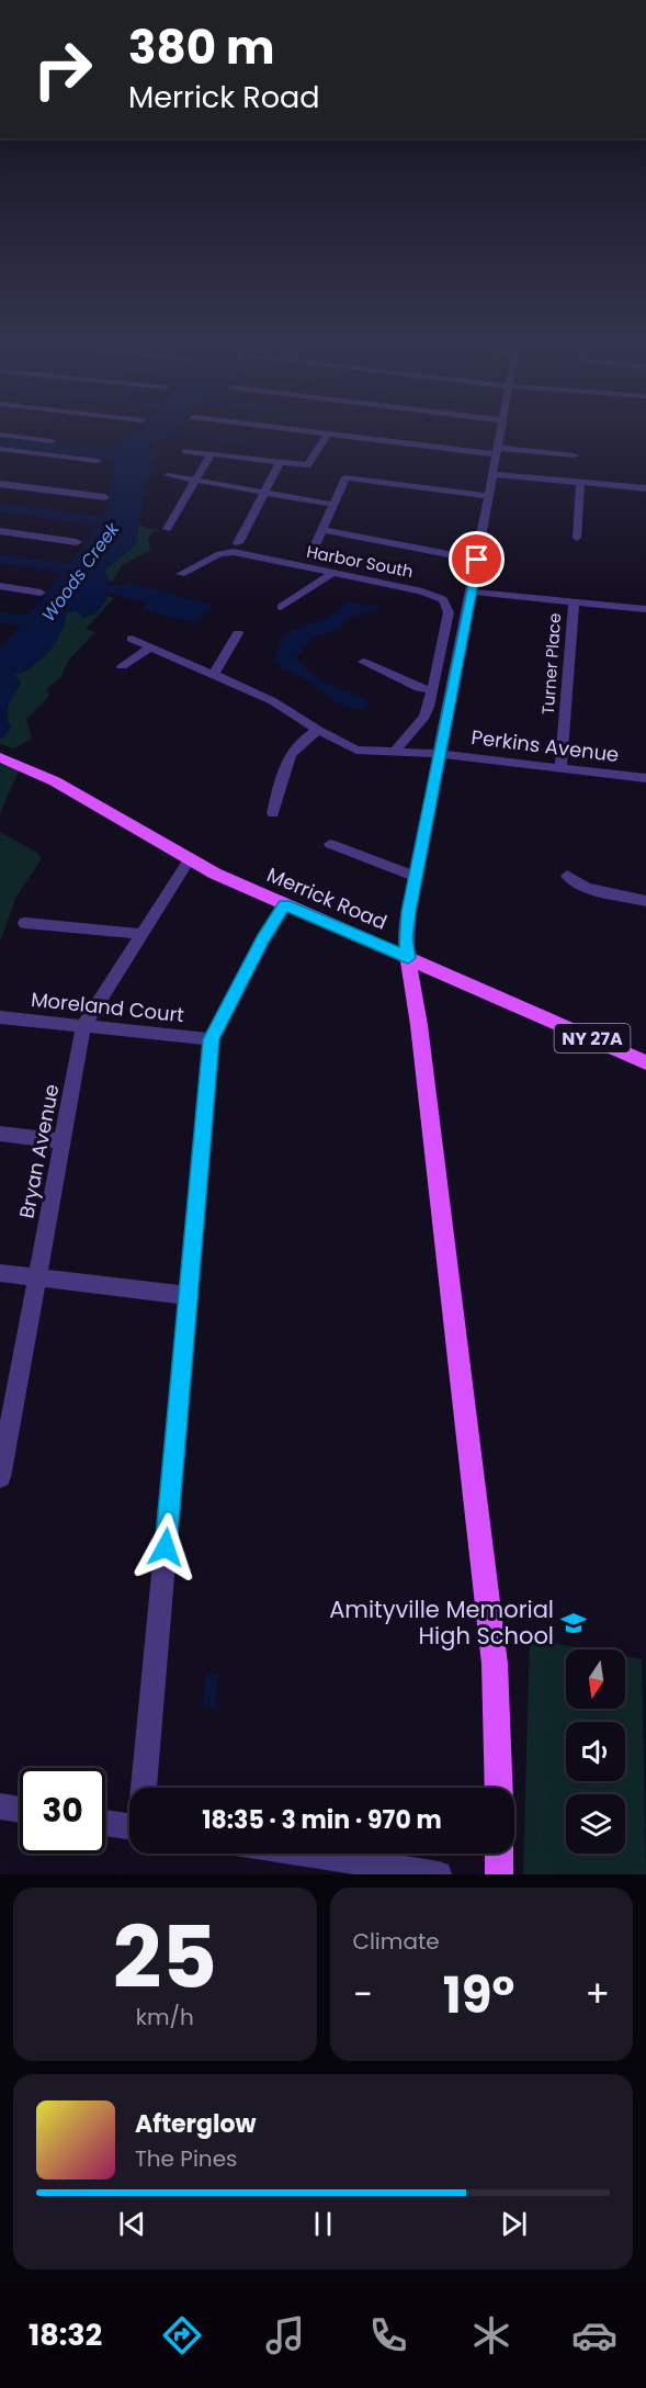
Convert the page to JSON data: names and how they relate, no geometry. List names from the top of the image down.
{
  "streets": {
    "main road": ["Merrick Road", "NY 27A"],
    "street": [
      "Harbor South",
      "Turner Place",
      "Perkins Avenue",
      "Moreland Court",
      "Bryan Avenue"
    ]
  },
  "crossings": [
    ["Harbor South", "Perkins Avenue"],
    ["Turner Place", "Perkins Avenue"],
    ["Merrick Road", "Bryan Avenue"],
    ["Moreland Court", "Bryan Avenue"]
  ],
  "water": ["Woods Creek"],
  "places": {
    "school or university": ["Amityville Memorial High School"]
  },
  "north": "bottom",
  "page": {
    "turn": ["380 m", "Merrick Road"],
    "limit": "30",
    "trip": "18:35 · 3 min · 970 m",
    "tile": [
      ["25", "km/h"],
      "Climate"
    ],
    "heat": ["−", "19°", "+"],
    "song": ["Afterglow", "The Pines"],
    "tabs": "18:32"
  }
}
